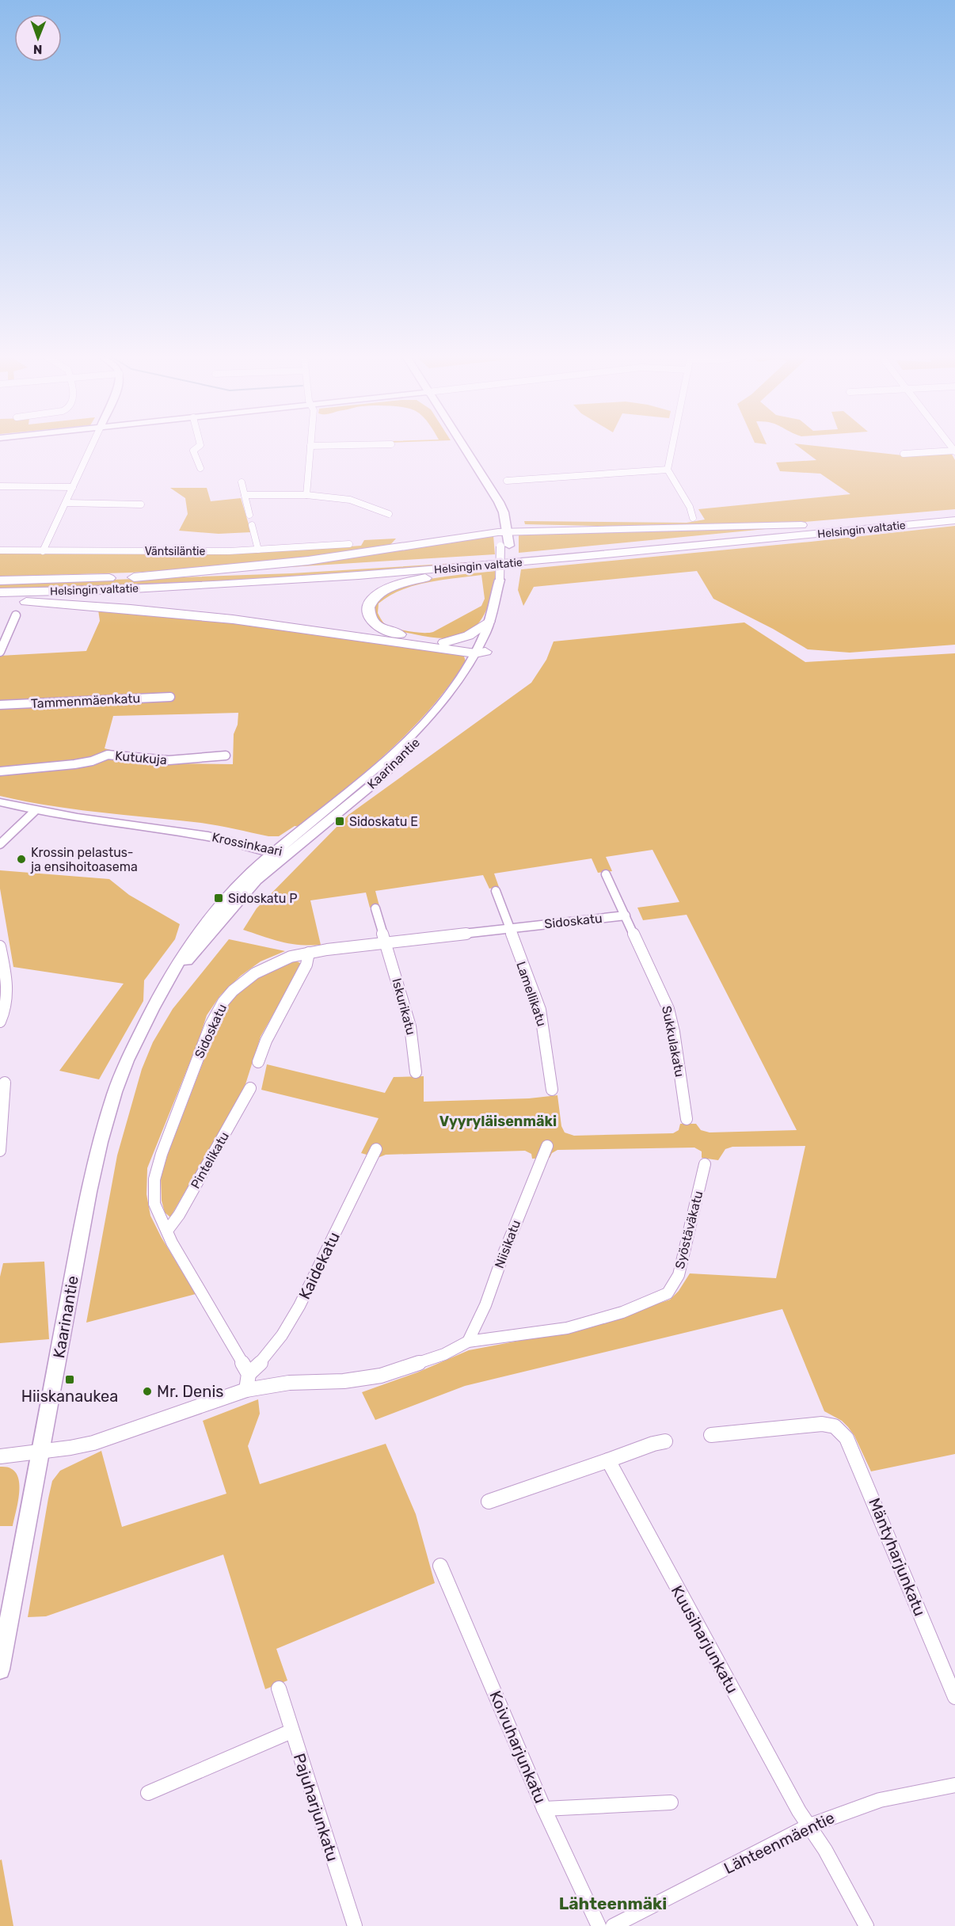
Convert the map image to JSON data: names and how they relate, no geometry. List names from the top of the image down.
{
  "streets": {
    "highway": ["Helsingin valtatie"],
    "main road": ["Kaarinantie", "Krossinkaari"],
    "street": [
      "Väntsiläntie",
      "Tammenmäenkatu",
      "Kutukuja",
      "Sidoskatu",
      "Lamellikatu",
      "Iskurikatu",
      "Sukkulakatu",
      "Pintelikatu",
      "Syöstäväkatu",
      "Niisikatu",
      "Kaidekatu",
      "Mäntyharjunkatu",
      "Kuusiharjunkatu",
      "Koivuharjunkatu",
      "Pajuharjunkatu",
      "Lähteenmäentie"
    ]
  },
  "crossings": [
    ["Kaarinantie", "Krossinkaari"],
    ["Sidoskatu", "Lamellikatu"],
    ["Sidoskatu", "Iskurikatu"],
    ["Sidoskatu", "Sukkulakatu"],
    ["Sidoskatu", "Pintelikatu"],
    ["Sidoskatu", "Kaidekatu"],
    ["Syöstäväkatu", "Niisikatu"],
    ["Kuusiharjunkatu", "Lähteenmäentie"]
  ],
  "districts": ["Vyyryläisenmäki", "Lähteenmäki"],
  "places": {
    "transit": ["Sidoskatu E", "Sidoskatu P", "Hiiskanaukea"],
    "other": ["Krossin pelastus- ja ensihoitoasema", "Mr. Denis"]
  },
  "north": "bottom"
}
